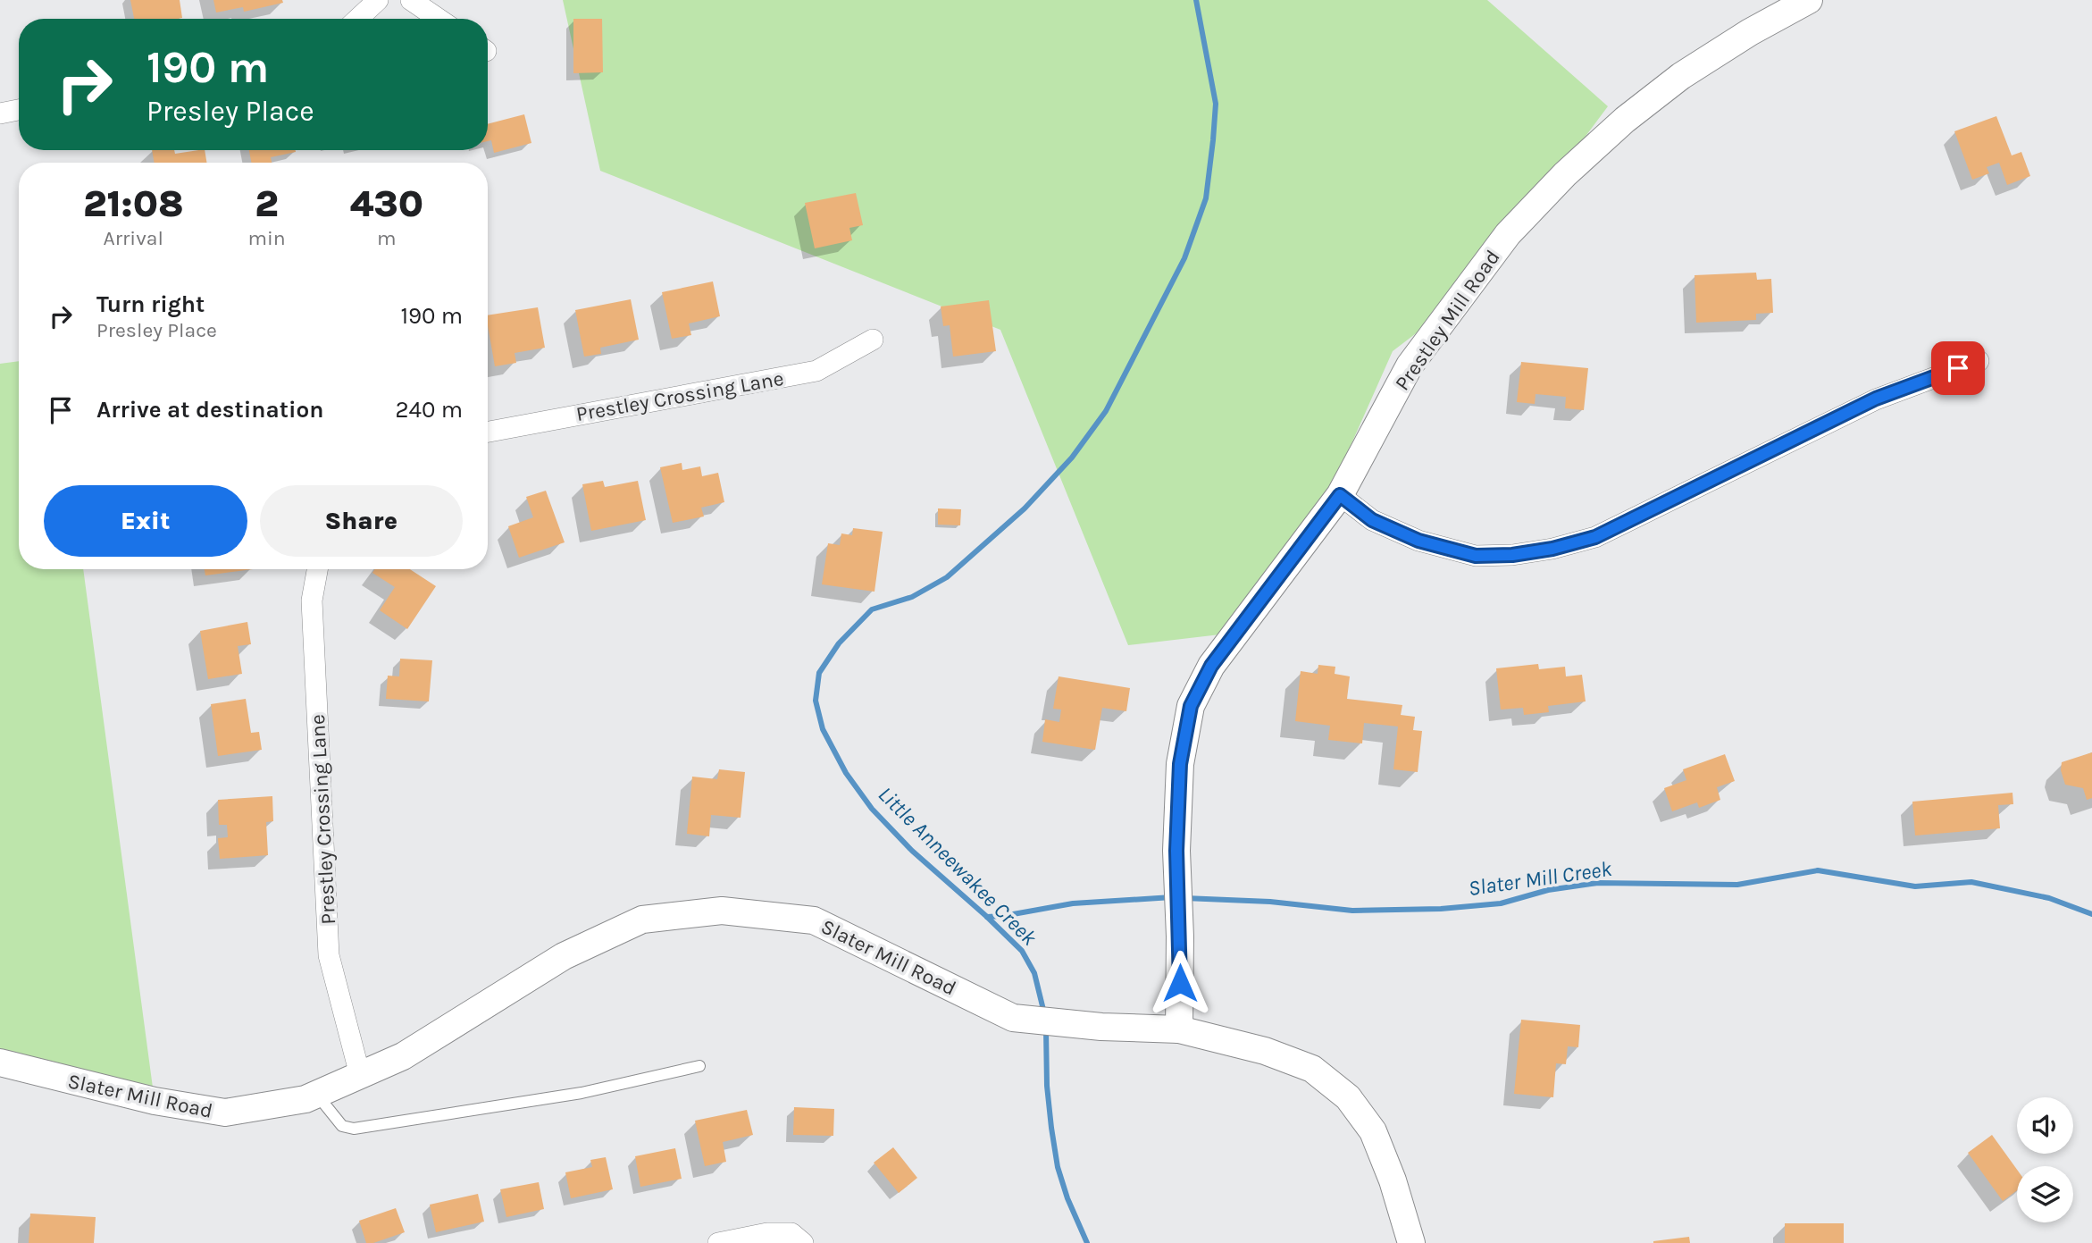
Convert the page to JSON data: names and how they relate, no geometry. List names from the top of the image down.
{
  "streets": {
    "street": ["Prestley Mill Road", "Prestley Crossing Lane", "Slater Mill Road"]
  },
  "crossings": [
    ["Prestley Mill Road", "Slater Mill Road"],
    ["Prestley Crossing Lane", "Slater Mill Road"]
  ],
  "water": ["Little Anneewakee Creek", "Slater Mill Creek"],
  "page": {
    "turn": ["190 m", "Presley Place"],
    "eta": [
      "21:08",
      "Arrival",
      "2",
      "min",
      "430",
      "m"
    ],
    "list": [
      {
        "name": "Turn right",
        "note": "Presley Place",
        "value": "190 m"
      },
      {
        "name": "Arrive at destination",
        "value": "240 m"
      }
    ],
    "buttons": ["Exit", "Share"]
  }
}
